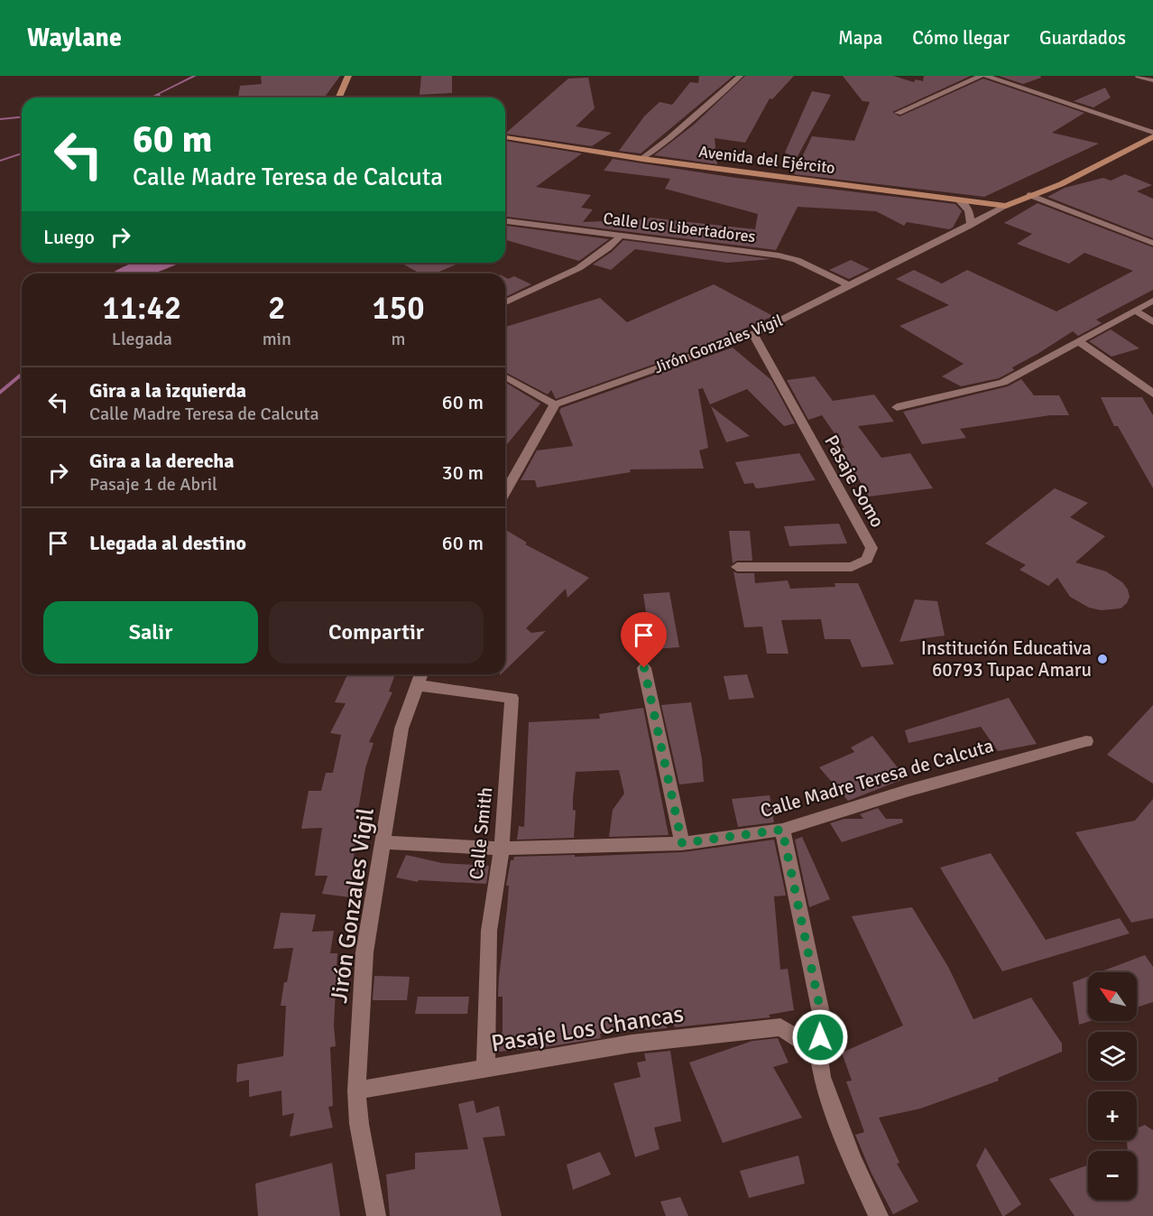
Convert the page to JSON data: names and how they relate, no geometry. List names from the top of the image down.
{
  "streets": {
    "main road": ["Avenida del Ejército"],
    "street": [
      "Calle Los Libertadores",
      "Jirón Gonzales Vigil",
      "Pasaje Somo",
      "Calle Madre Teresa de Calcuta",
      "Calle Smith",
      "Pasaje Los Chancas"
    ]
  },
  "crossings": [
    ["Avenida del Ejército", "Jirón Gonzales Vigil"],
    ["Calle Los Libertadores", "Jirón Gonzales Vigil"],
    ["Jirón Gonzales Vigil", "Pasaje Somo"],
    ["Jirón Gonzales Vigil", "Calle Madre Teresa de Calcuta"],
    ["Jirón Gonzales Vigil", "Calle Smith"],
    ["Jirón Gonzales Vigil", "Pasaje Los Chancas"],
    ["Calle Madre Teresa de Calcuta", "Calle Smith"],
    ["Calle Smith", "Pasaje Los Chancas"]
  ],
  "places": ["Institución Educativa 60793 Tupac Amaru"],
  "north": "top left",
  "page": {
    "header": "Waylane",
    "nav": ["Mapa", "Cómo llegar", "Guardados"],
    "turn": ["60 m", "Calle Madre Teresa de Calcuta"],
    "then": "Luego",
    "eta": [
      "11:42",
      "Llegada",
      "2",
      "min",
      "150",
      "m"
    ],
    "list": [
      {
        "name": "Gira a la izquierda",
        "note": "Calle Madre Teresa de Calcuta",
        "value": "60 m"
      },
      {
        "name": "Gira a la derecha",
        "note": "Pasaje 1 de Abril",
        "value": "30 m"
      },
      {
        "name": "Llegada al destino",
        "value": "60 m"
      }
    ],
    "buttons": ["Salir", "Compartir"],
    "map_buttons": ["+", "−"]
  }
}
